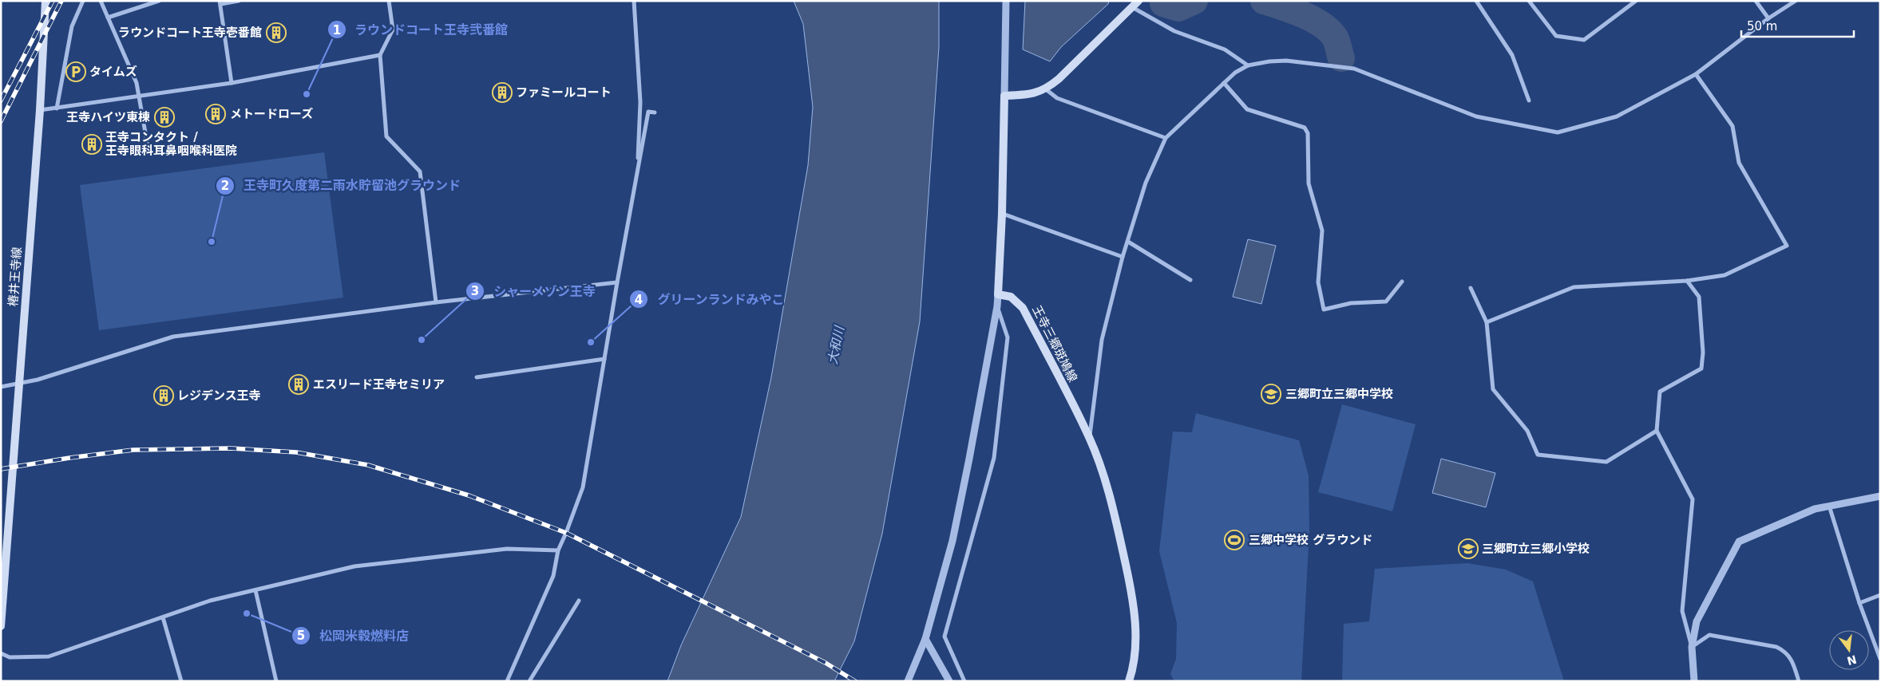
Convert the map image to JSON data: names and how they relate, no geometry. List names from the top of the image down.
{
  "streets": {
    "main road": ["椿井王寺線", "王寺三郷斑鳩線"]
  },
  "water": ["大和川"],
  "places": {
    "building": [
      "ラウンドコート王寺壱番館",
      "ファミールコート",
      "メトードローズ",
      "王寺ハイツ東棟",
      "王寺コンタクト / 王寺眼科耳鼻咽喉科医院",
      "エスリード王寺セミリア",
      "レジデンス王寺"
    ],
    "parking": ["タイムズ"],
    "other": [
      "ラウンドコート王寺弐番館",
      "王寺町久度第二雨水貯留池グラウンド",
      "シャーメゾン王寺",
      "グリーンランドみやこ",
      "松岡米穀燃料店"
    ],
    "school or university": ["三郷町立三郷中学校", "三郷町立三郷小学校"],
    "sports": ["三郷中学校 グラウンド"]
  },
  "scale_bar": "50 m",
  "north": "bottom"
}
